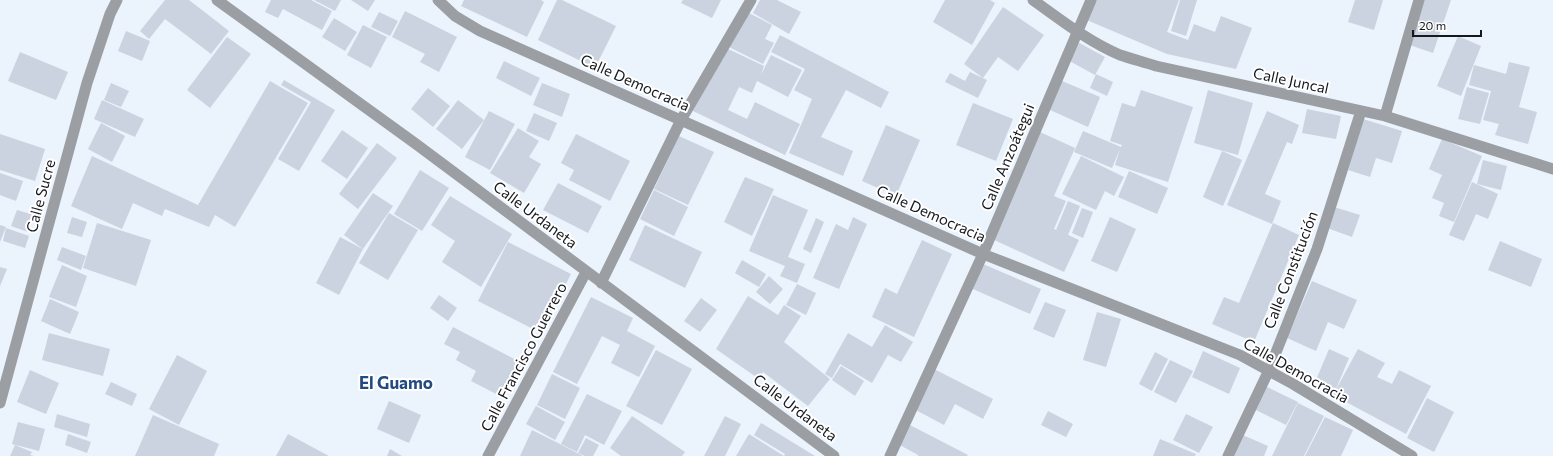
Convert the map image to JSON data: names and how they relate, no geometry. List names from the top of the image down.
{
  "streets": {
    "street": [
      "Calle Juncal",
      "Calle Democracia",
      "Calle Anzoátegui",
      "Calle Sucre",
      "Calle Urdaneta",
      "Calle Constitución",
      "Calle Francisco Guerrero"
    ]
  },
  "crossings": [
    ["Calle Juncal", "Calle Anzoátegui"],
    ["Calle Juncal", "Calle Constitución"],
    ["Calle Democracia", "Calle Anzoátegui"],
    ["Calle Democracia", "Calle Constitución"],
    ["Calle Urdaneta", "Calle Francisco Guerrero"]
  ],
  "districts": ["El Guamo"],
  "scale_bar": "20 m"
}
